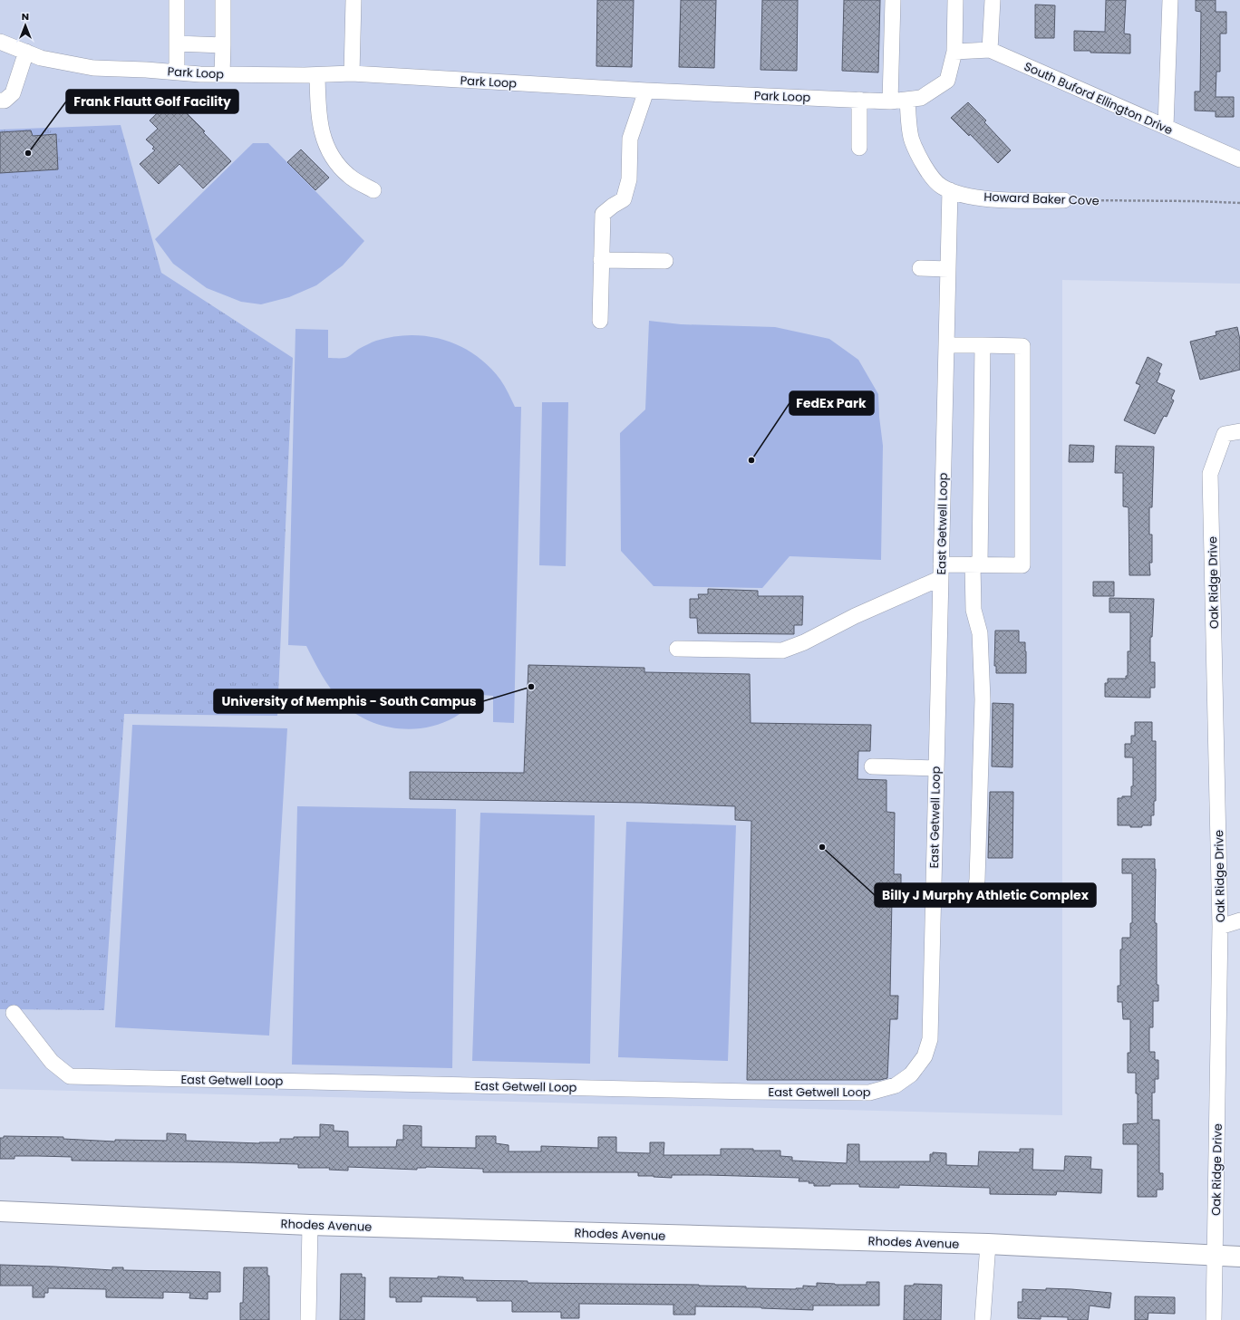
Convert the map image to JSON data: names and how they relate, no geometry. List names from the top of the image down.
{
  "streets": {
    "main road": ["Rhodes Avenue"],
    "street": [
      "Park Loop",
      "South Buford Ellington Drive",
      "Howard Baker Cove",
      "East Getwell Loop",
      "Oak Ridge Drive"
    ]
  },
  "crossings": [
    ["Park Loop", "South Buford Ellington Drive"],
    ["Park Loop", "Howard Baker Cove"],
    ["Howard Baker Cove", "East Getwell Loop"],
    ["Oak Ridge Drive", "Rhodes Avenue"]
  ],
  "places": [
    "Frank Flautt Golf Facility",
    "FedEx Park",
    "University of Memphis - South Campus",
    "Billy J Murphy Athletic Complex"
  ],
  "north": "top"
}
